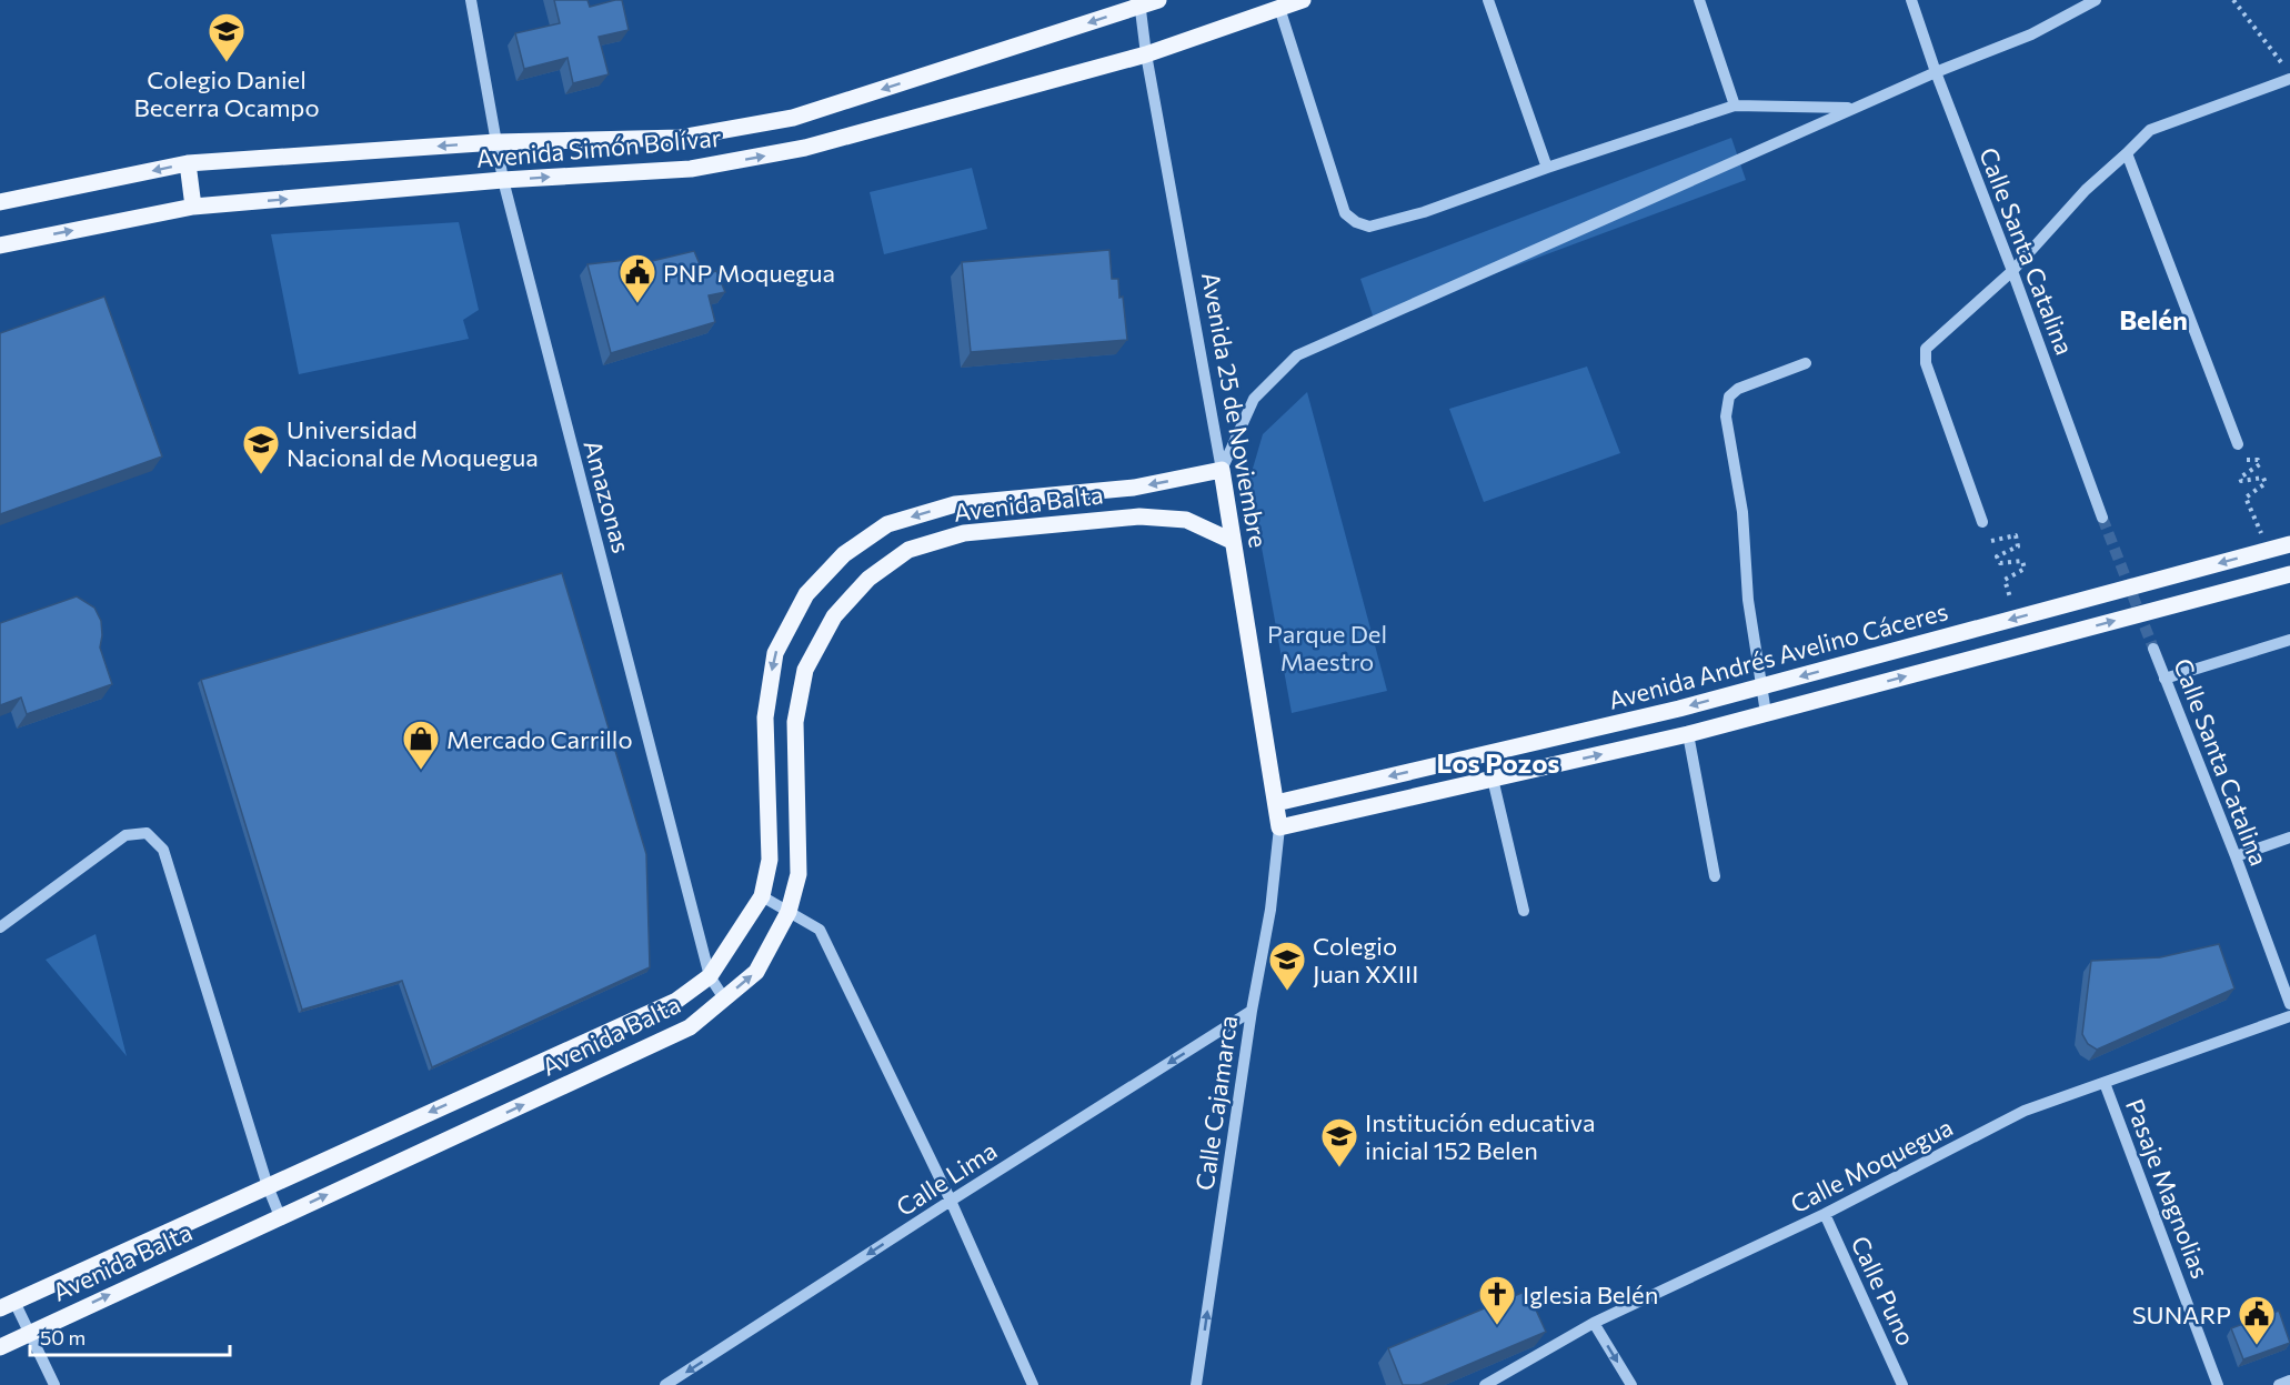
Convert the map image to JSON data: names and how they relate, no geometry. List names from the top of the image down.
{
  "streets": {
    "main road": [
      "Avenida Simón Bolívar",
      "Avenida 25 de Noviembre",
      "Avenida Balta",
      "Avenida Andrés Avelino Cáceres"
    ],
    "street": [
      "Calle Santa Catalina",
      "Amazonas",
      "Calle Cajamarca",
      "Calle Moquegua",
      "Calle Lima",
      "Pasaje Magnolias",
      "Calle Puno"
    ]
  },
  "crossings": [
    ["Avenida Simón Bolívar", "Avenida 25 de Noviembre"],
    ["Avenida Simón Bolívar", "Amazonas"],
    ["Avenida 25 de Noviembre", "Avenida Balta"],
    ["Avenida 25 de Noviembre", "Avenida Andrés Avelino Cáceres"],
    ["Avenida 25 de Noviembre", "Calle Cajamarca"],
    ["Amazonas", "Avenida Balta"],
    ["Avenida Andrés Avelino Cáceres", "Calle Cajamarca"],
    ["Calle Cajamarca", "Calle Lima"],
    ["Calle Moquegua", "Pasaje Magnolias"],
    ["Calle Moquegua", "Calle Puno"]
  ],
  "one_way": ["Calle Cajamarca", "Calle Lima"],
  "districts": ["Belén", "Los Pozos"],
  "parks": ["Parque Del Maestro"],
  "places": {
    "school or university": [
      "Colegio Daniel Becerra Ocampo",
      "Universidad Nacional de Moquegua",
      "Colegio Juan XXIII",
      "Institución educativa inicial 152 Belen"
    ],
    "public building": ["PNP Moquegua", "SUNARP"],
    "shop": ["Mercado Carrillo"],
    "church": ["Iglesia Belén"]
  },
  "scale_bar": "50 m"
}
